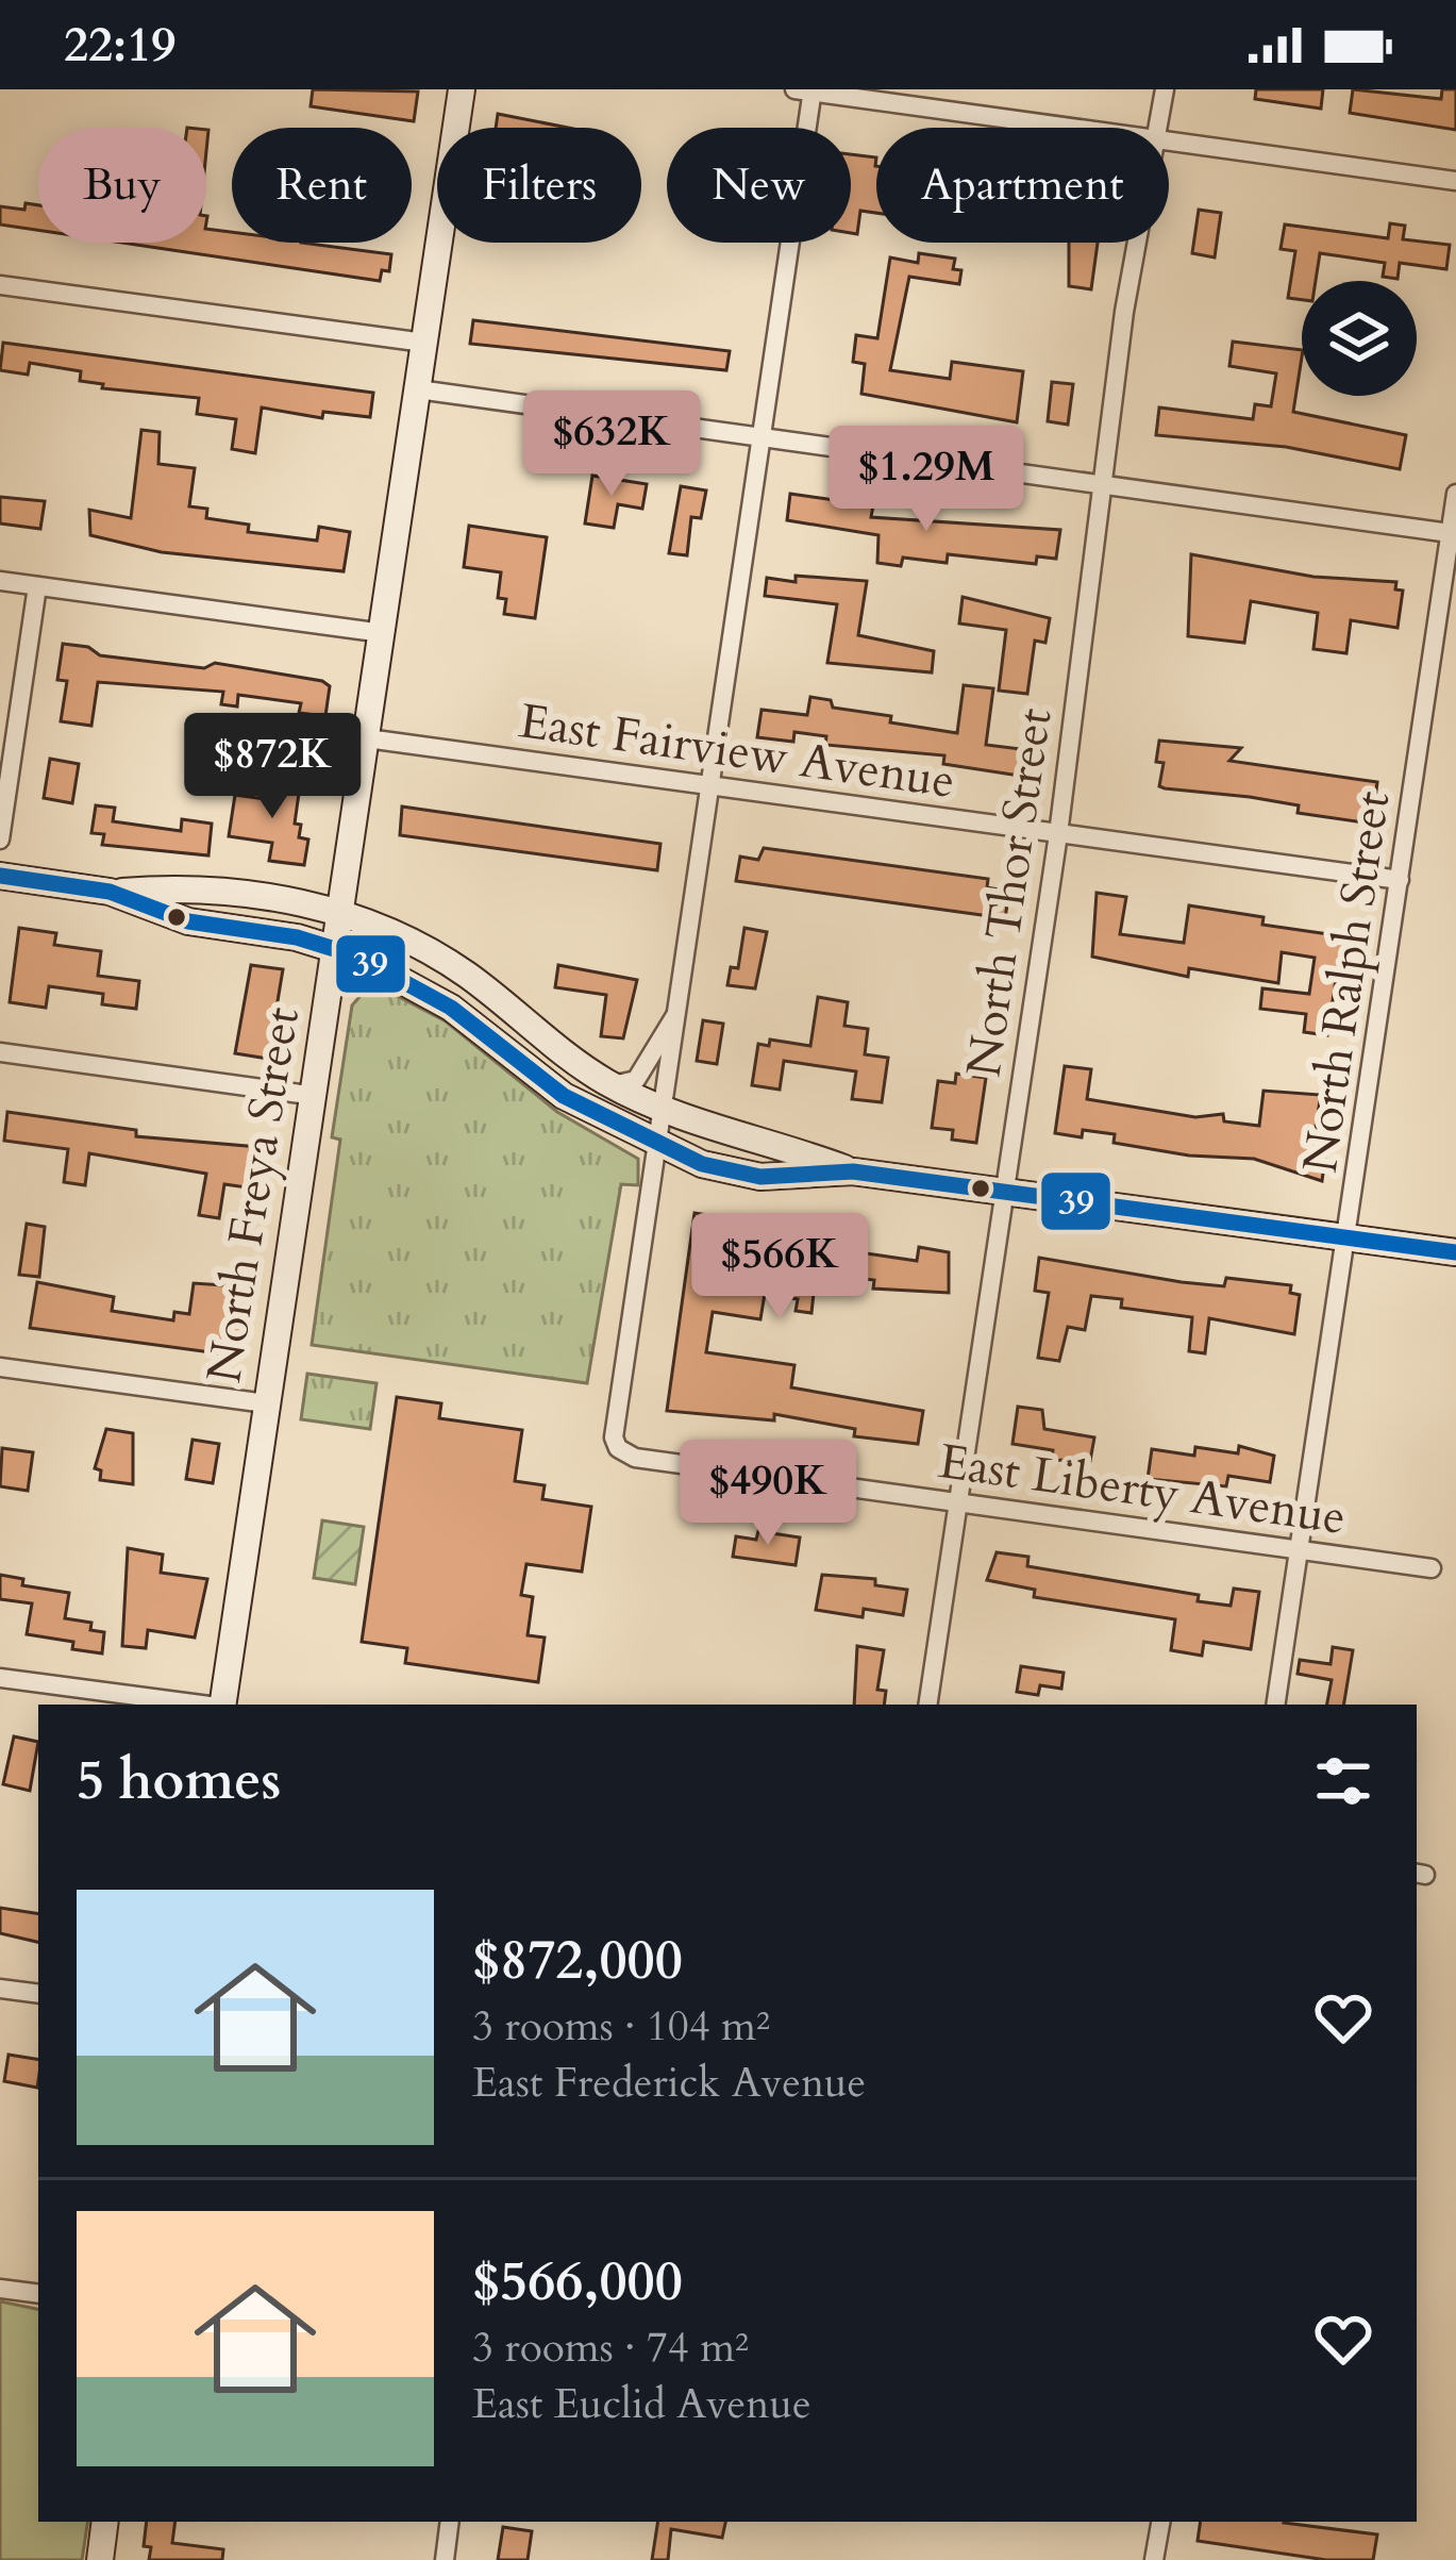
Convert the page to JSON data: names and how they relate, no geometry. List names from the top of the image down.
{
  "streets": {
    "main road": ["North Freya Street"],
    "street": [
      "East Fairview Avenue",
      "North Thor Street",
      "North Ralph Street",
      "East Liberty Avenue"
    ]
  },
  "crossings": [
    ["East Fairview Avenue", "North Thor Street"],
    ["East Fairview Avenue", "North Ralph Street"],
    ["East Fairview Avenue", "North Freya Street"],
    ["North Thor Street", "East Liberty Avenue"],
    ["North Ralph Street", "East Liberty Avenue"]
  ],
  "lines": ["transit line 39"],
  "page": {
    "status": "22:19",
    "chip": [
      "Buy",
      "Rent",
      "Filters",
      "New",
      "Apartment"
    ],
    "price": [
      "$632K",
      "$1.29M",
      "$872K",
      "$566K",
      "$490K"
    ],
    "heading": "5 homes",
    "list": [
      {
        "name": "$872,000",
        "note": "3 rooms · 104 m² · East Frederick Avenue"
      },
      {
        "name": "$566,000",
        "note": "3 rooms · 74 m² · East Euclid Avenue"
      }
    ]
  }
}
